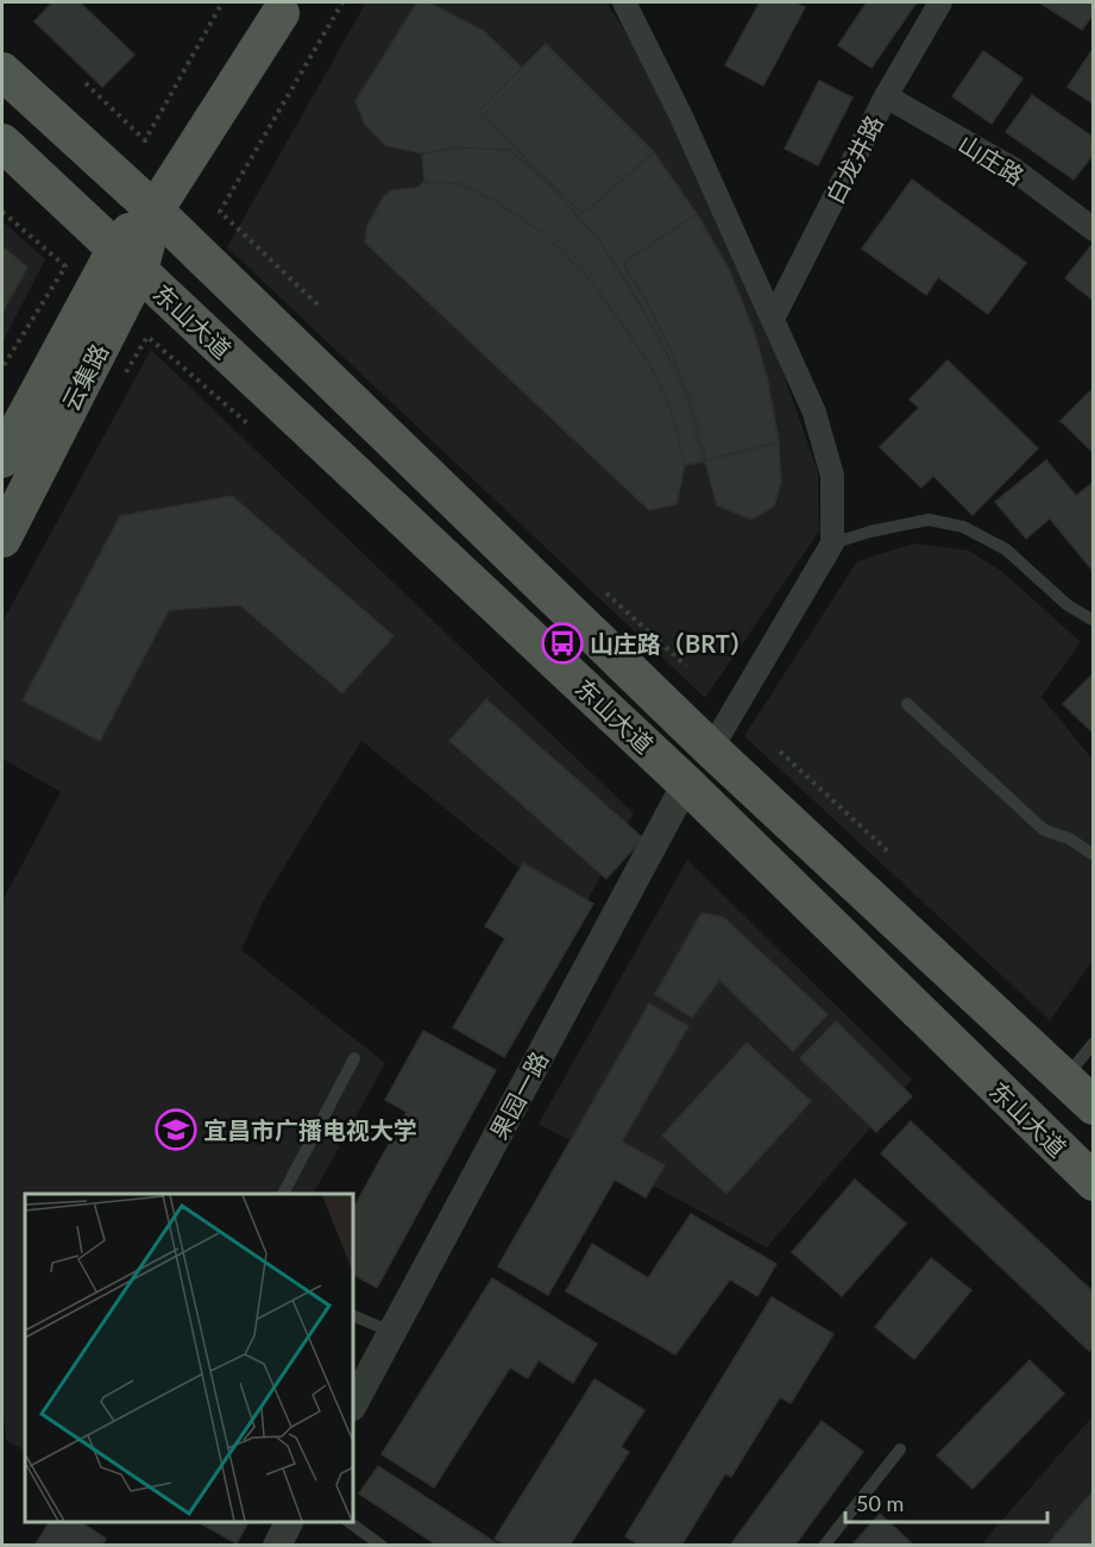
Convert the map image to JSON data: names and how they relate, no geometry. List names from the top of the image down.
{
  "streets": {
    "main road": ["东山大道", "云集路"],
    "street": ["白龙井路", "山庄路", "果园一路"]
  },
  "crossings": [
    ["白龙井路", "山庄路"],
    ["东山大道", "云集路"],
    ["东山大道", "果园一路"]
  ],
  "places": {
    "bus stop": ["山庄路（BRT）"],
    "school or university": ["宜昌市广播电视大学"]
  },
  "scale_bar": "50 m"
}
